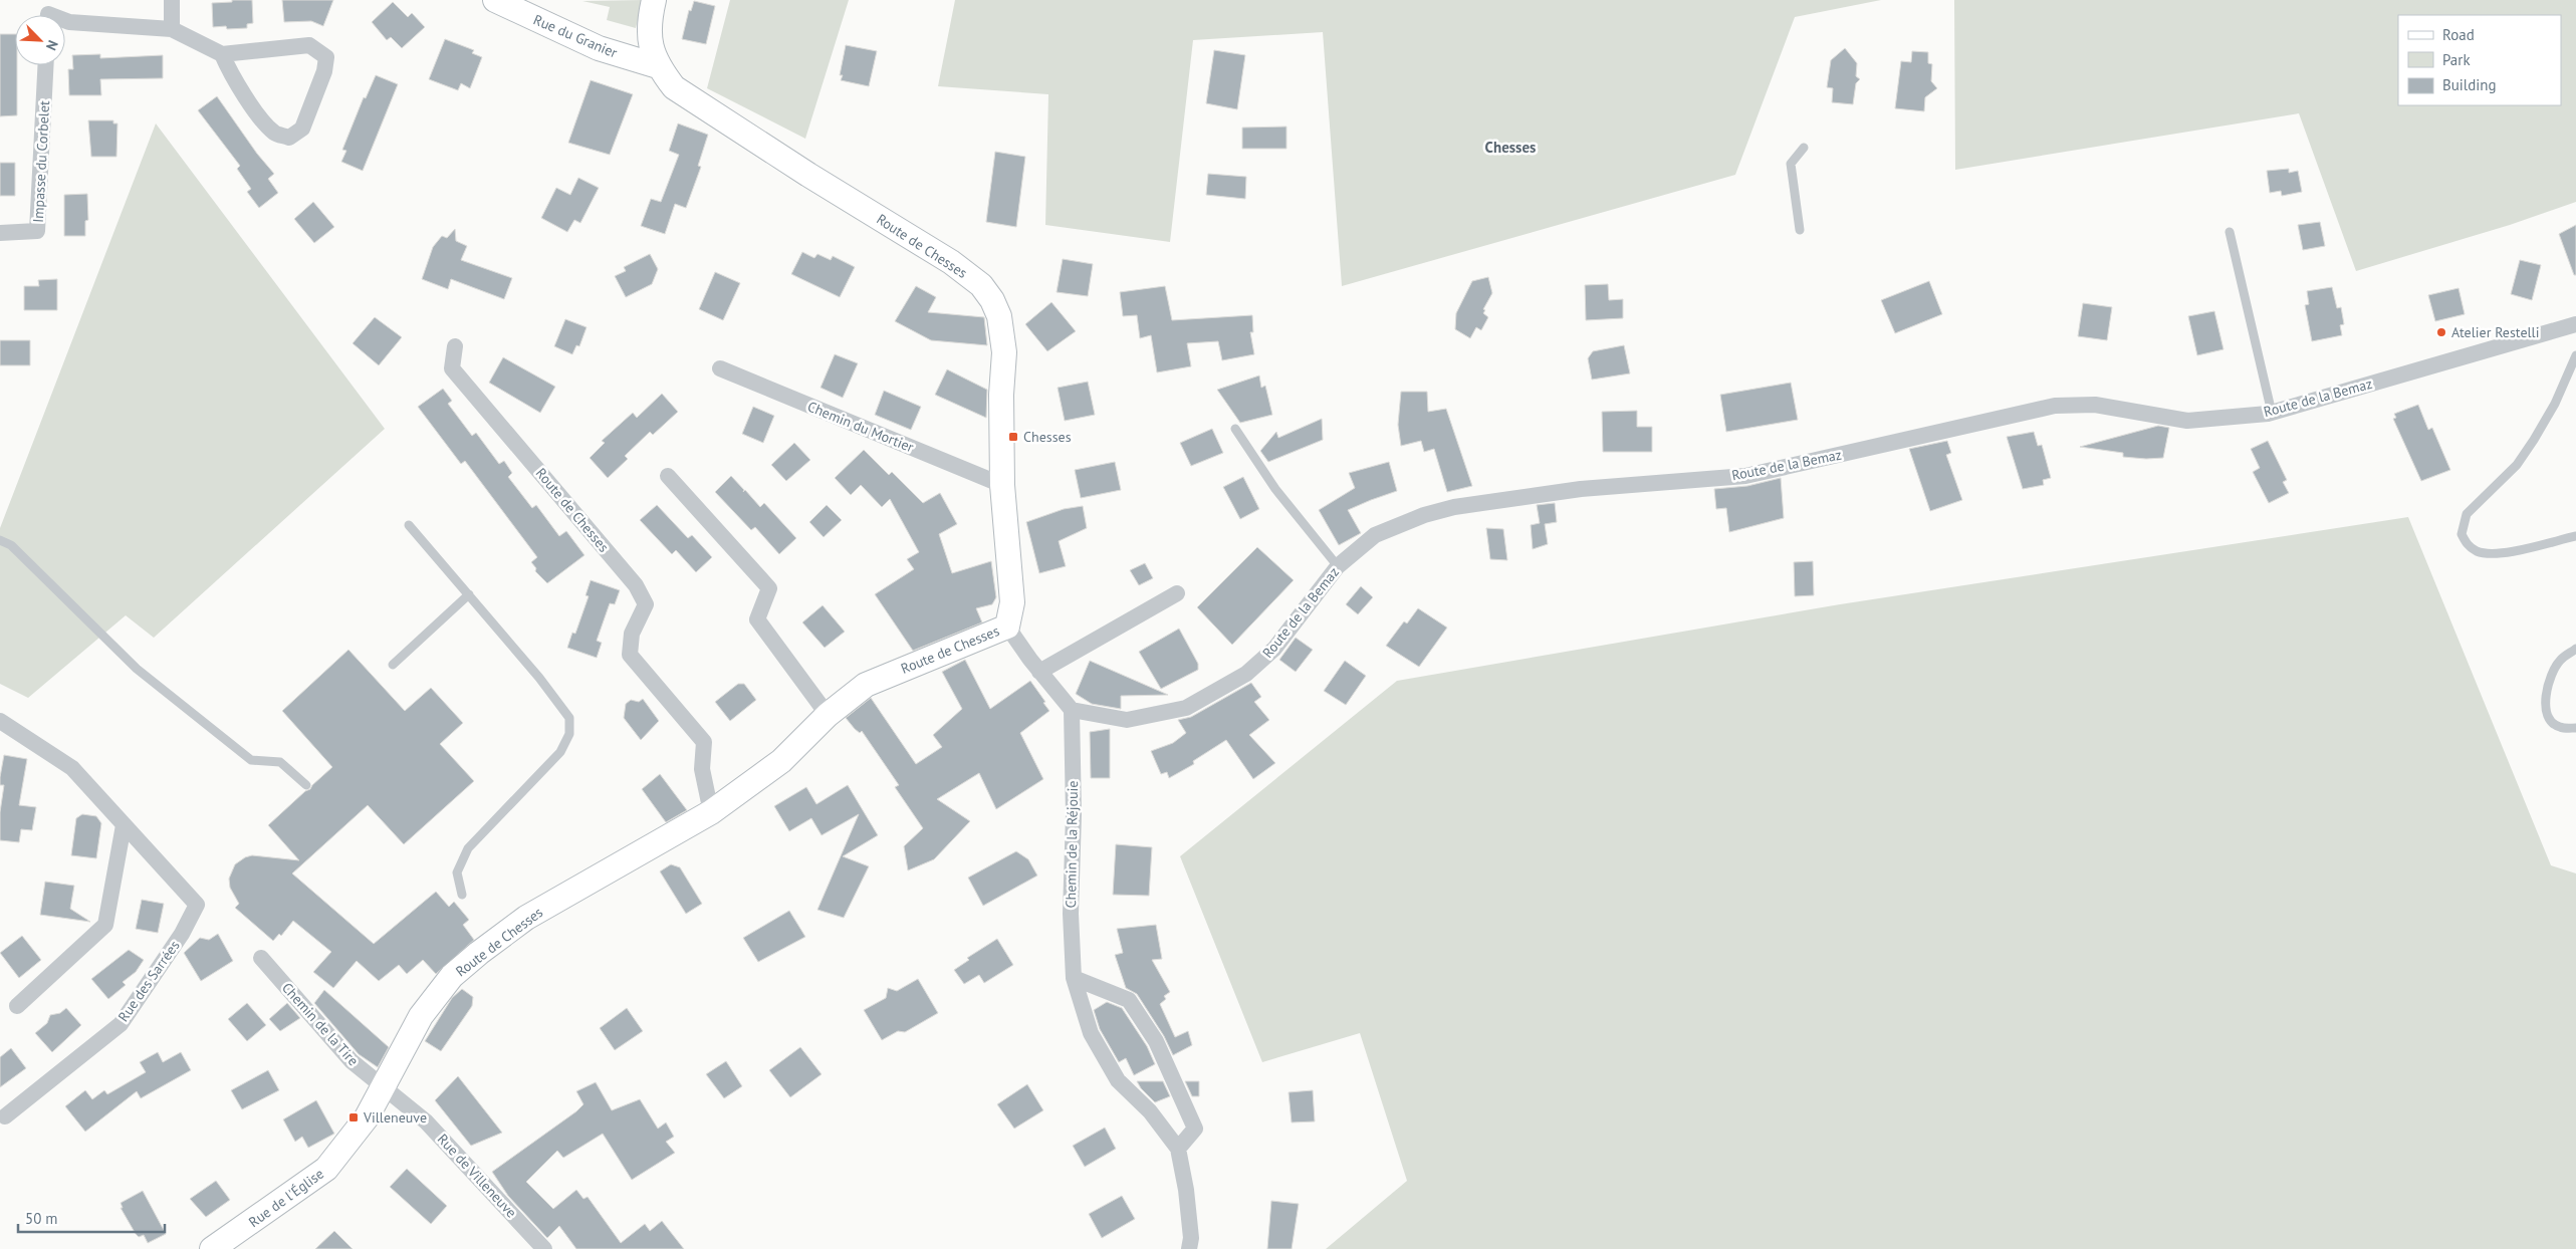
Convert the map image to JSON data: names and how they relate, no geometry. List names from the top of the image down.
{
  "streets": {
    "main road": ["Rue du Granier", "Route de Chesses", "Rue de l'Église"],
    "street": [
      "Impasse du Corbelet",
      "Route de la Bemaz",
      "Chemin du Mortier",
      "Chemin de la Réjouie",
      "Rue des Sarrées",
      "Chemin de la Tire",
      "Rue de Villeneuve"
    ]
  },
  "crossings": [
    ["Rue du Granier", "Route de Chesses"],
    ["Route de Chesses", "Chemin du Mortier"],
    ["Route de Chesses", "Chemin de la Tire"],
    ["Route de Chesses", "Rue de Villeneuve"],
    ["Route de Chesses", "Rue de l'Église"],
    ["Route de la Bemaz", "Chemin de la Réjouie"],
    ["Chemin de la Tire", "Rue de Villeneuve"],
    ["Chemin de la Tire", "Rue de l'Église"],
    ["Rue de Villeneuve", "Rue de l'Église"]
  ],
  "districts": ["Chesses"],
  "places": {
    "other": ["Atelier Restelli"],
    "transit": ["Chesses", "Villeneuve"]
  },
  "legend": ["Road", "Park", "Building"],
  "scale_bar": "50 m",
  "north": "bottom right"
}
